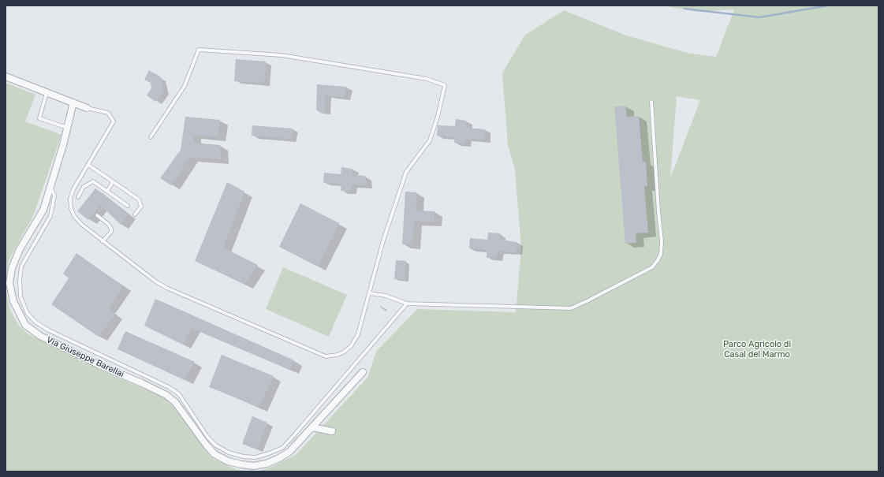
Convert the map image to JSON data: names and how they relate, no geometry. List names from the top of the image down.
{
  "streets": {
    "street": ["Via Giuseppe Barellai"]
  },
  "parks": ["Parco Agricolo di Casal del Marmo"]
}
